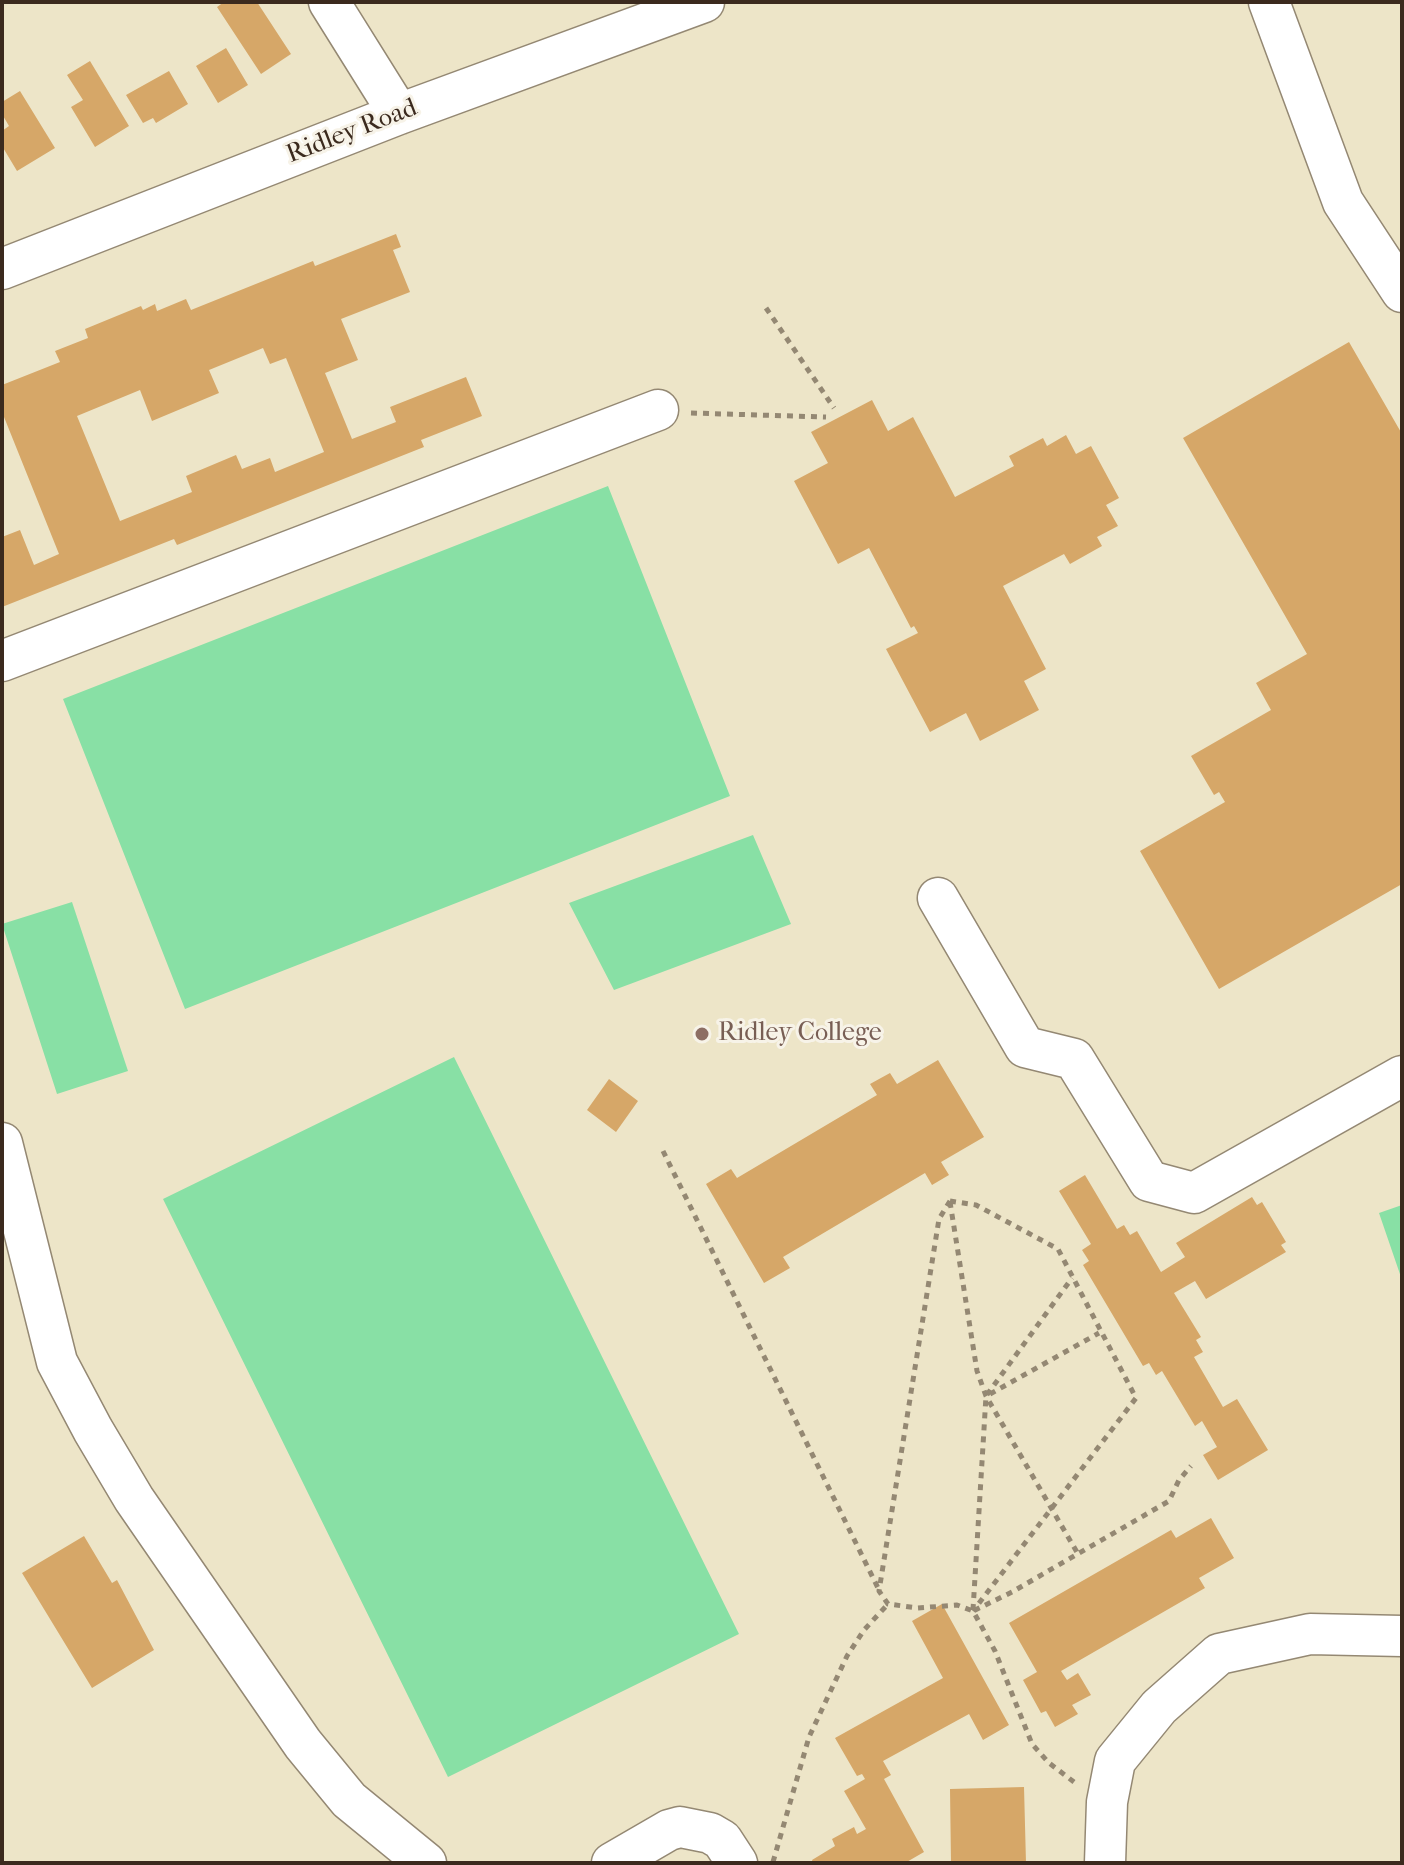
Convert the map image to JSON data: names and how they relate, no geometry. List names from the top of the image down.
{
  "streets": {
    "street": ["Ridley Road"]
  },
  "places": ["Ridley College"]
}
